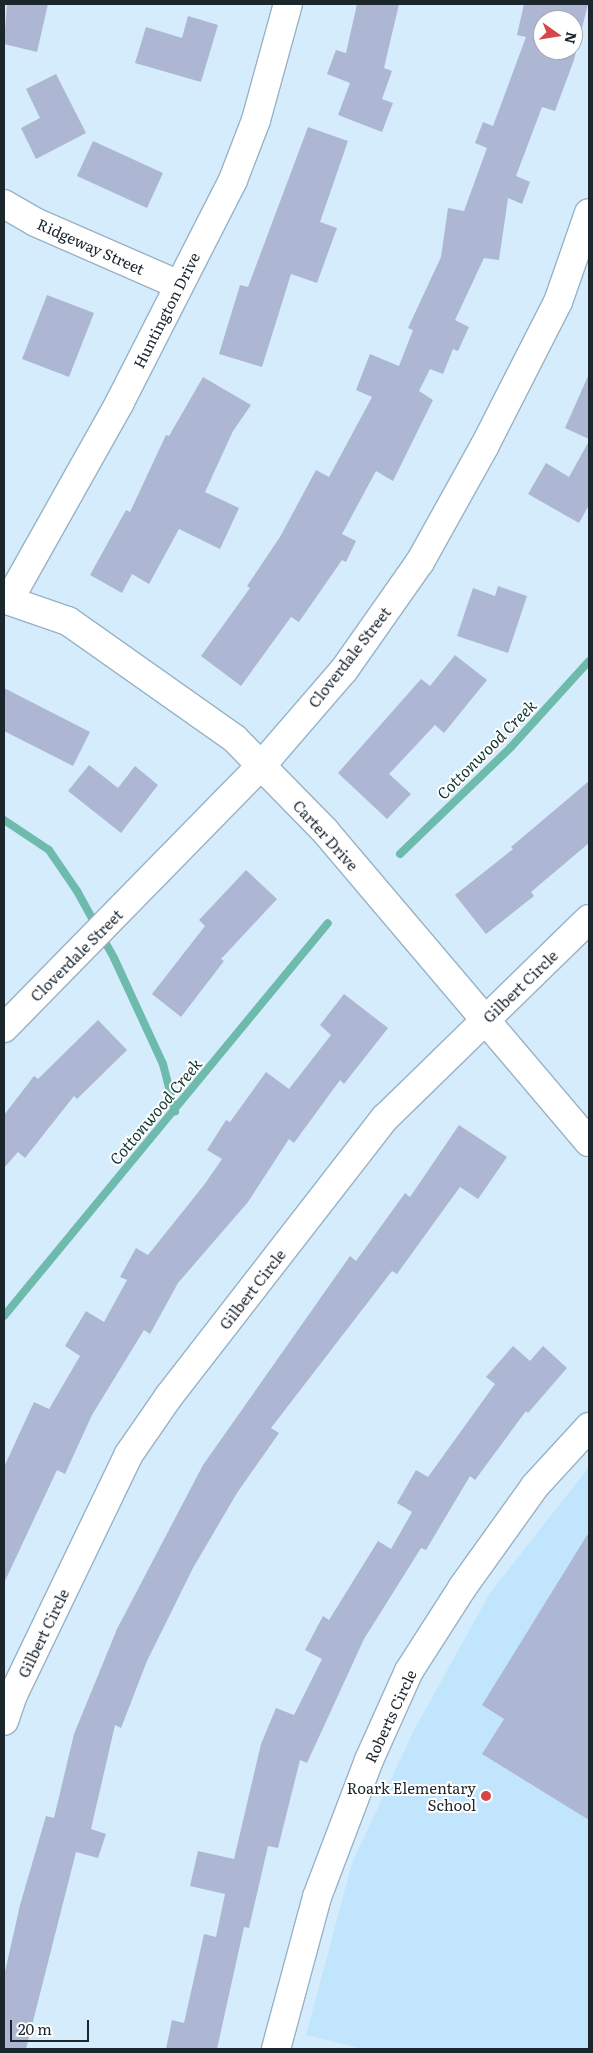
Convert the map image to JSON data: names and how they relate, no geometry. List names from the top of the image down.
{
  "streets": {
    "street": [
      "Ridgeway Street",
      "Huntington Drive",
      "Cloverdale Street",
      "Carter Drive",
      "Gilbert Circle",
      "Roberts Circle"
    ]
  },
  "crossings": [
    ["Ridgeway Street", "Huntington Drive"],
    ["Huntington Drive", "Carter Drive"],
    ["Cloverdale Street", "Carter Drive"],
    ["Carter Drive", "Gilbert Circle"]
  ],
  "water": ["Cottonwood Creek"],
  "places": ["Roark Elementary School"],
  "scale_bar": "20 m",
  "north": "right"
}
